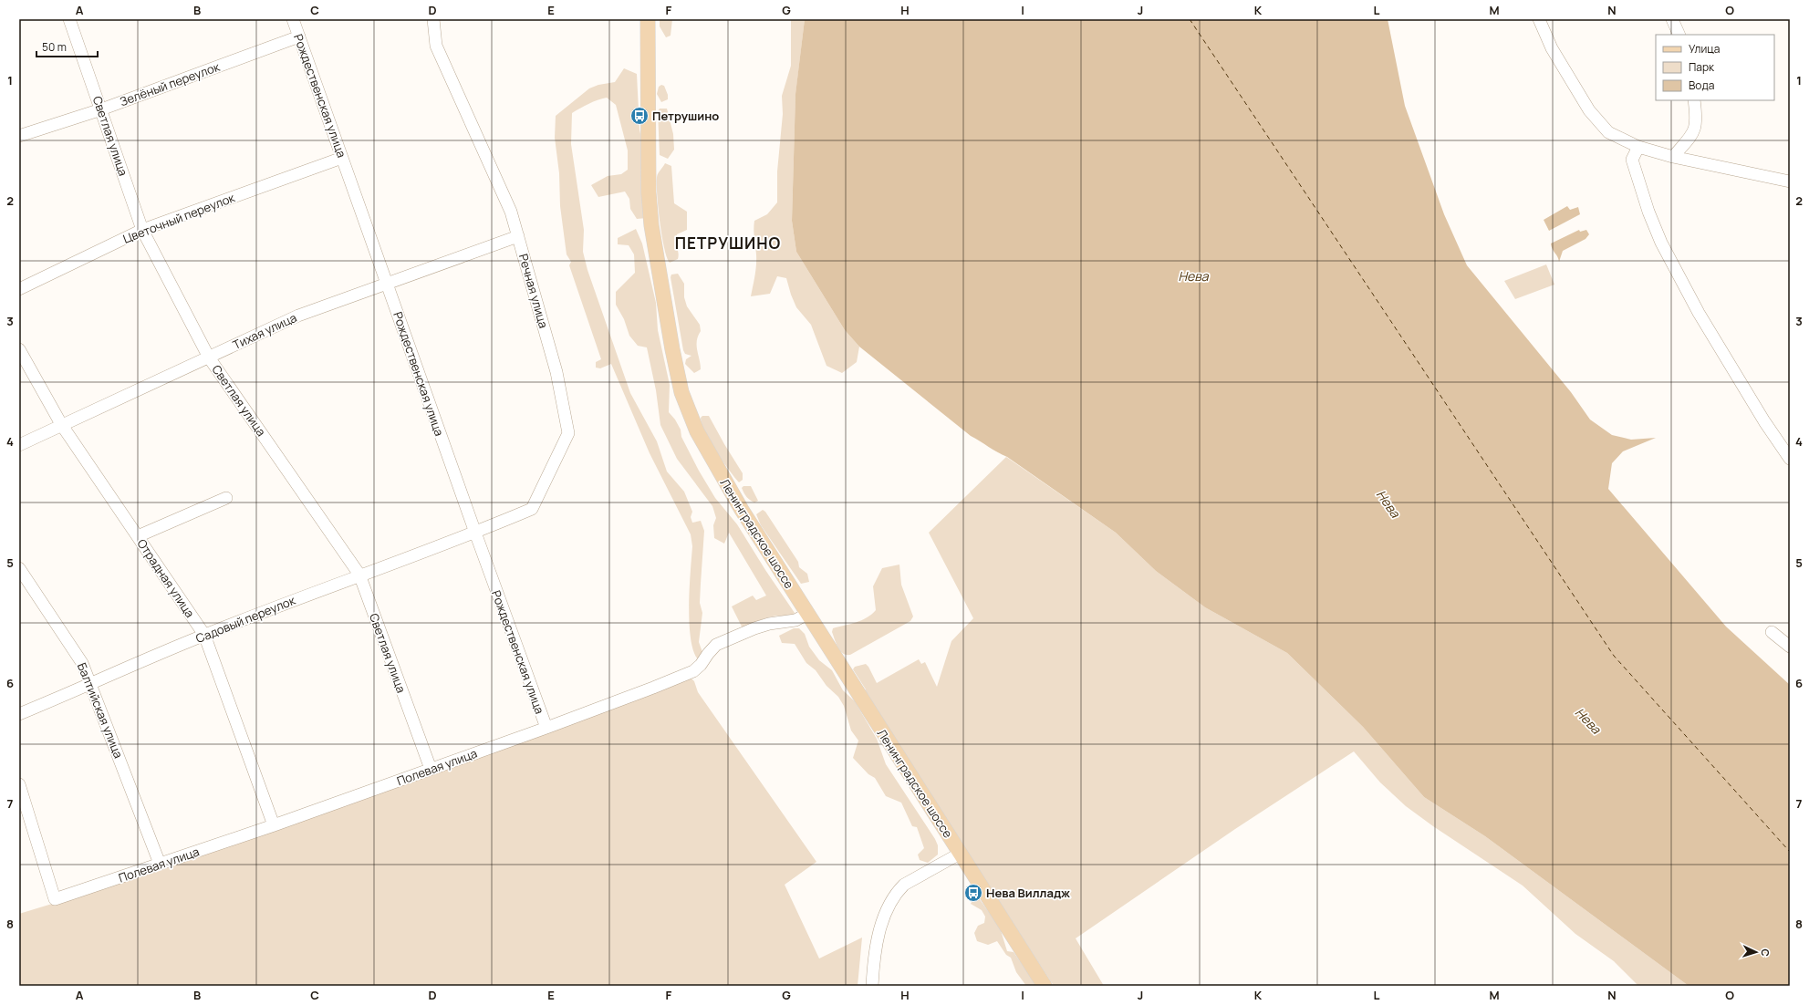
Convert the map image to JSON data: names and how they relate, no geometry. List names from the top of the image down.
{
  "streets": {
    "main road": ["Ленинградское шоссе"],
    "street": [
      "Зелёный переулок",
      "Рождественская улица",
      "Светлая улица",
      "Цветочный переулок",
      "Речная улица",
      "Тихая улица",
      "Отрадная улица",
      "Садовый переулок",
      "Балтийская улица",
      "Полевая улица"
    ]
  },
  "crossings": [
    ["Зелёный переулок", "Рождественская улица"],
    ["Зелёный переулок", "Светлая улица"],
    ["Рождественская улица", "Цветочный переулок"],
    ["Рождественская улица", "Речная улица"],
    ["Рождественская улица", "Тихая улица"],
    ["Рождественская улица", "Садовый переулок"],
    ["Рождественская улица", "Полевая улица"],
    ["Светлая улица", "Цветочный переулок"],
    ["Светлая улица", "Тихая улица"],
    ["Светлая улица", "Садовый переулок"],
    ["Светлая улица", "Полевая улица"],
    ["Речная улица", "Тихая улица"],
    ["Речная улица", "Садовый переулок"],
    ["Тихая улица", "Отрадная улица"],
    ["Ленинградское шоссе", "Полевая улица"],
    ["Отрадная улица", "Садовый переулок"],
    ["Отрадная улица", "Полевая улица"],
    ["Садовый переулок", "Балтийская улица"],
    ["Балтийская улица", "Полевая улица"]
  ],
  "districts": ["ПЕТРУШИНО"],
  "water": ["Нева"],
  "places": {
    "bus stop": ["Петрушино", "Нева Вилладж"]
  },
  "legend": ["Улица", "Парк", "Вода"],
  "scale_bar": "50 m",
  "north": "right",
  "grid": {
    "columns": [
      "A",
      "B",
      "C",
      "D",
      "E",
      "F",
      "G",
      "H",
      "I",
      "J",
      "K",
      "L",
      "M",
      "N",
      "O"
    ],
    "rows": [
      "1",
      "2",
      "3",
      "4",
      "5",
      "6",
      "7",
      "8"
    ]
  }
}
